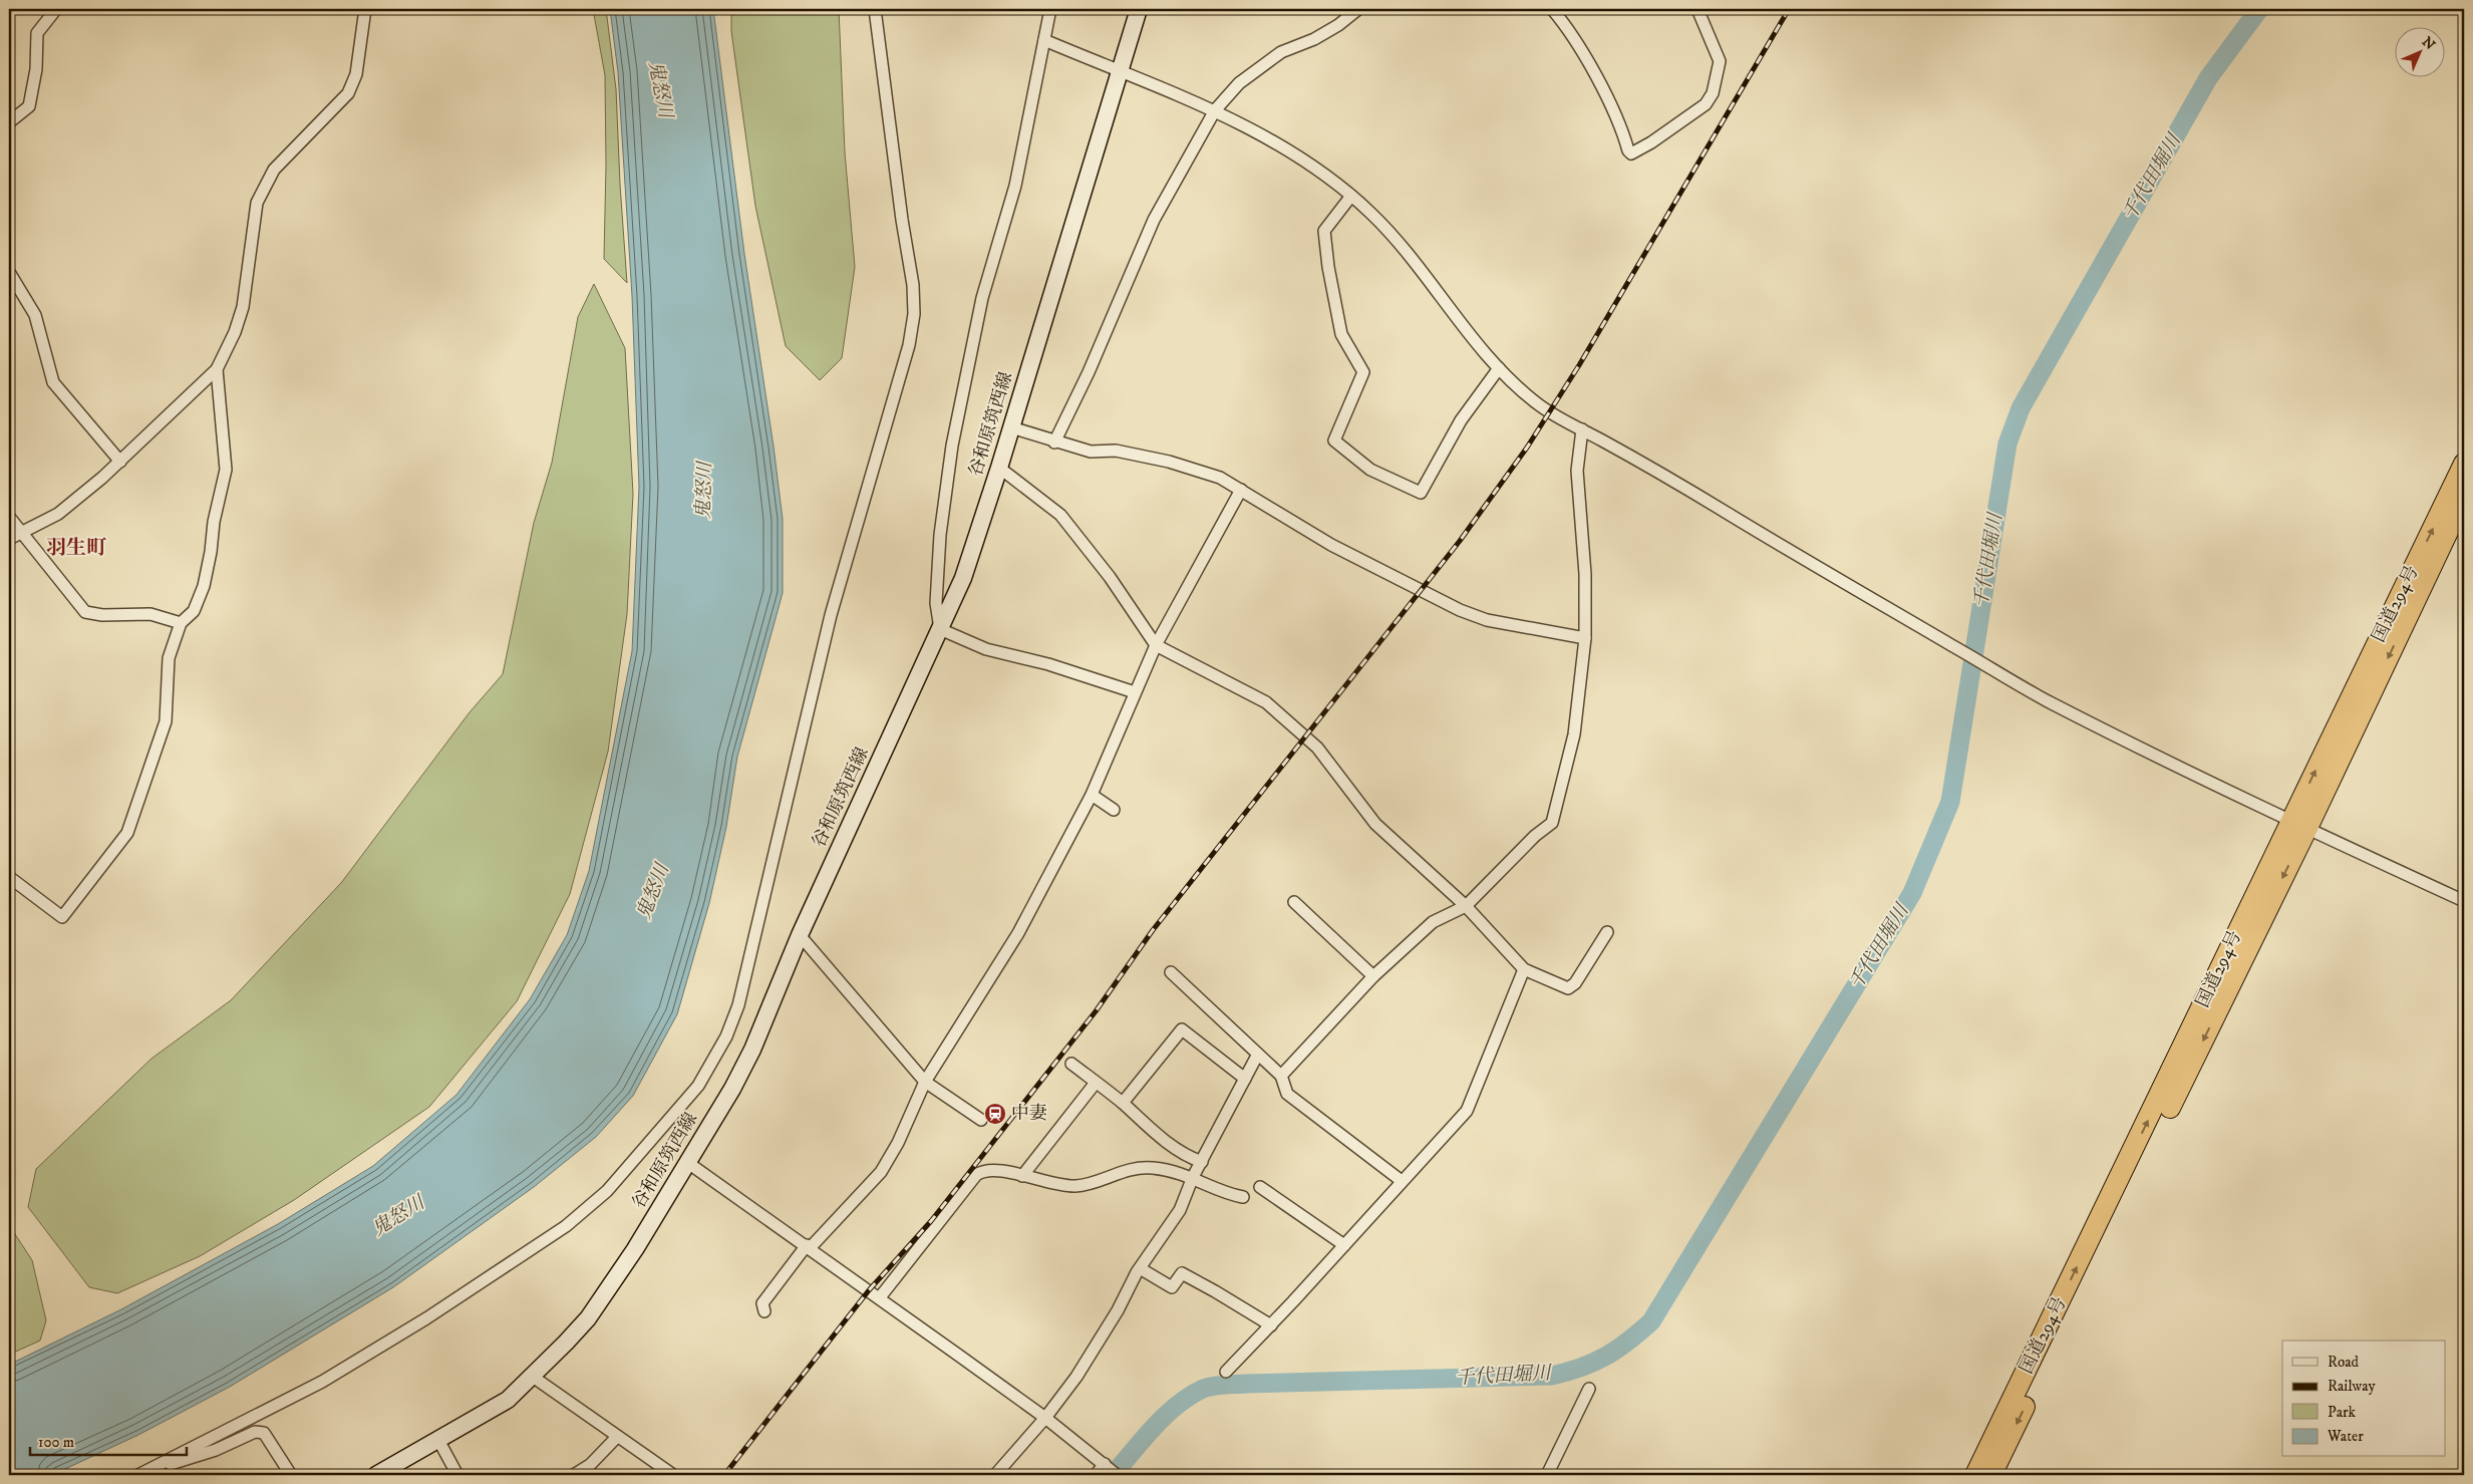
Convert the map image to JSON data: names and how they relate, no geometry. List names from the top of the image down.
{
  "streets": {
    "highway": ["国道294号"],
    "main road": ["谷和原筑西線"]
  },
  "districts": ["羽生町"],
  "water": ["鬼怒川", "千代田堀川"],
  "places": {
    "station": ["中妻"]
  },
  "legend": [
    "Road",
    "Railway",
    "Park",
    "Water"
  ],
  "scale_bar": "100 m",
  "north": "top right"
}
